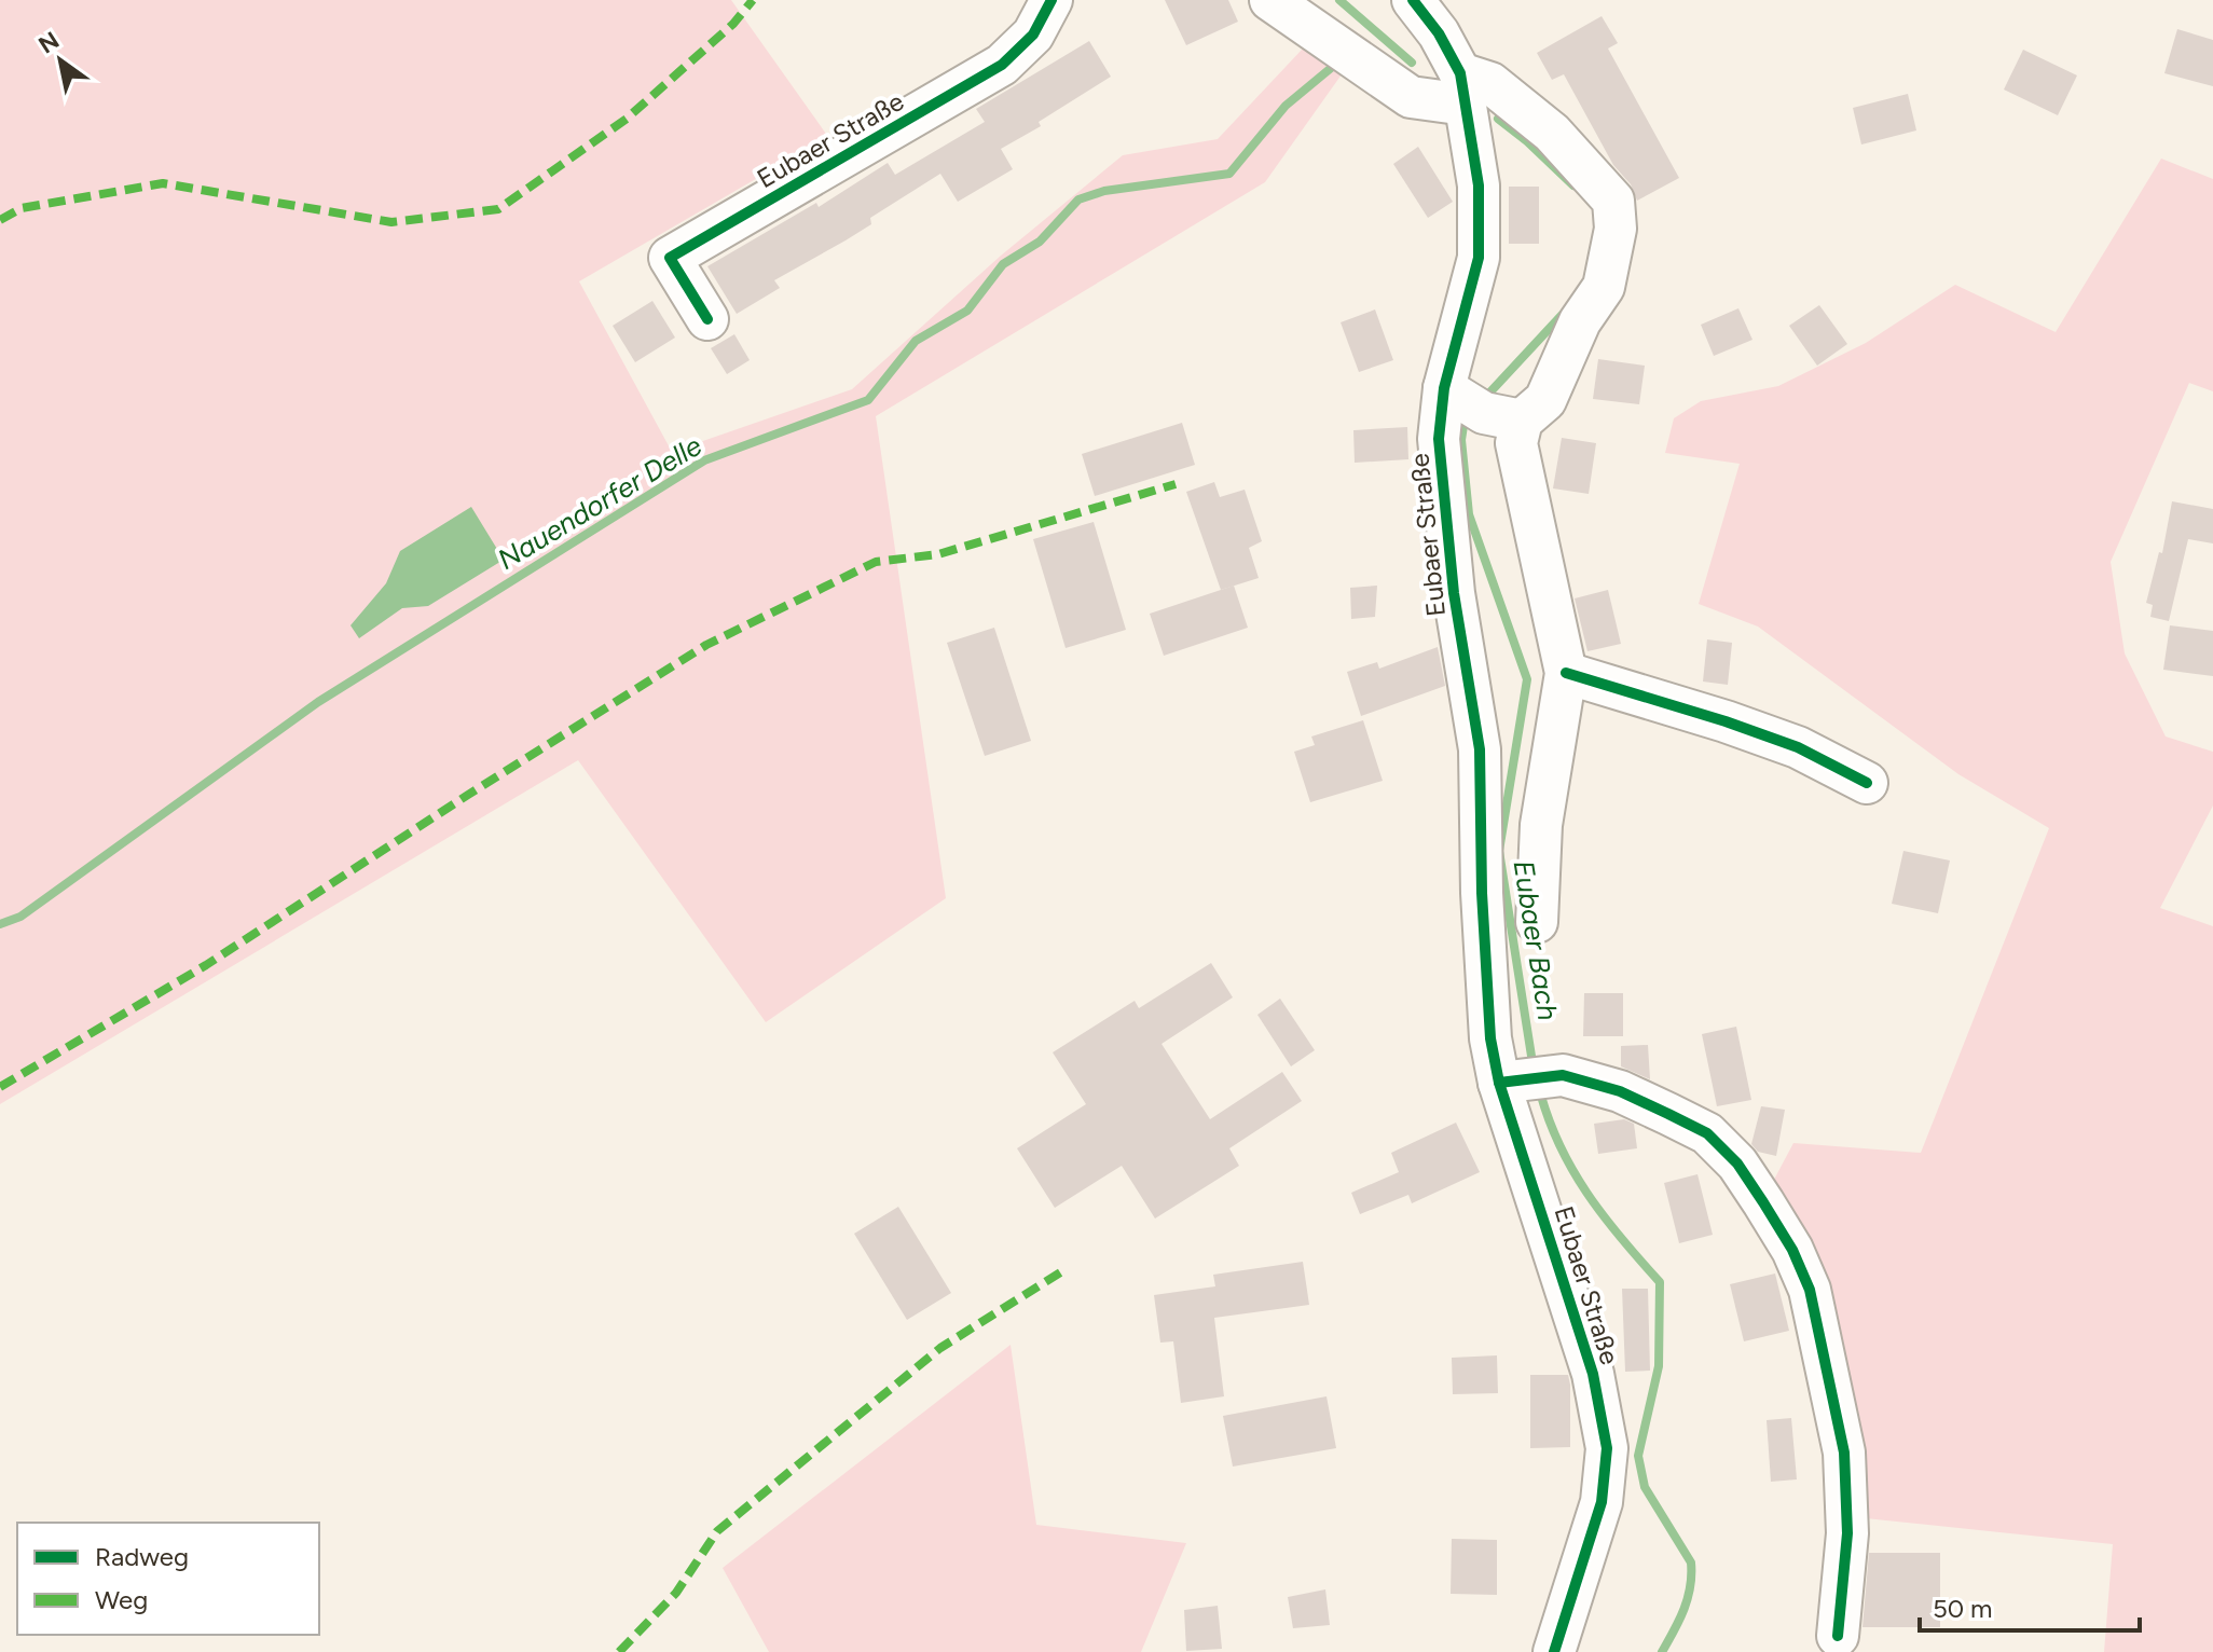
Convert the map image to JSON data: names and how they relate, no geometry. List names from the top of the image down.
{
  "streets": {
    "street": ["Eubaer Straße"]
  },
  "water": ["Nauendorfer Delle", "Eubaer Bach"],
  "legend": ["Radweg", "Weg"],
  "scale_bar": "50 m",
  "north": "top left"
}
